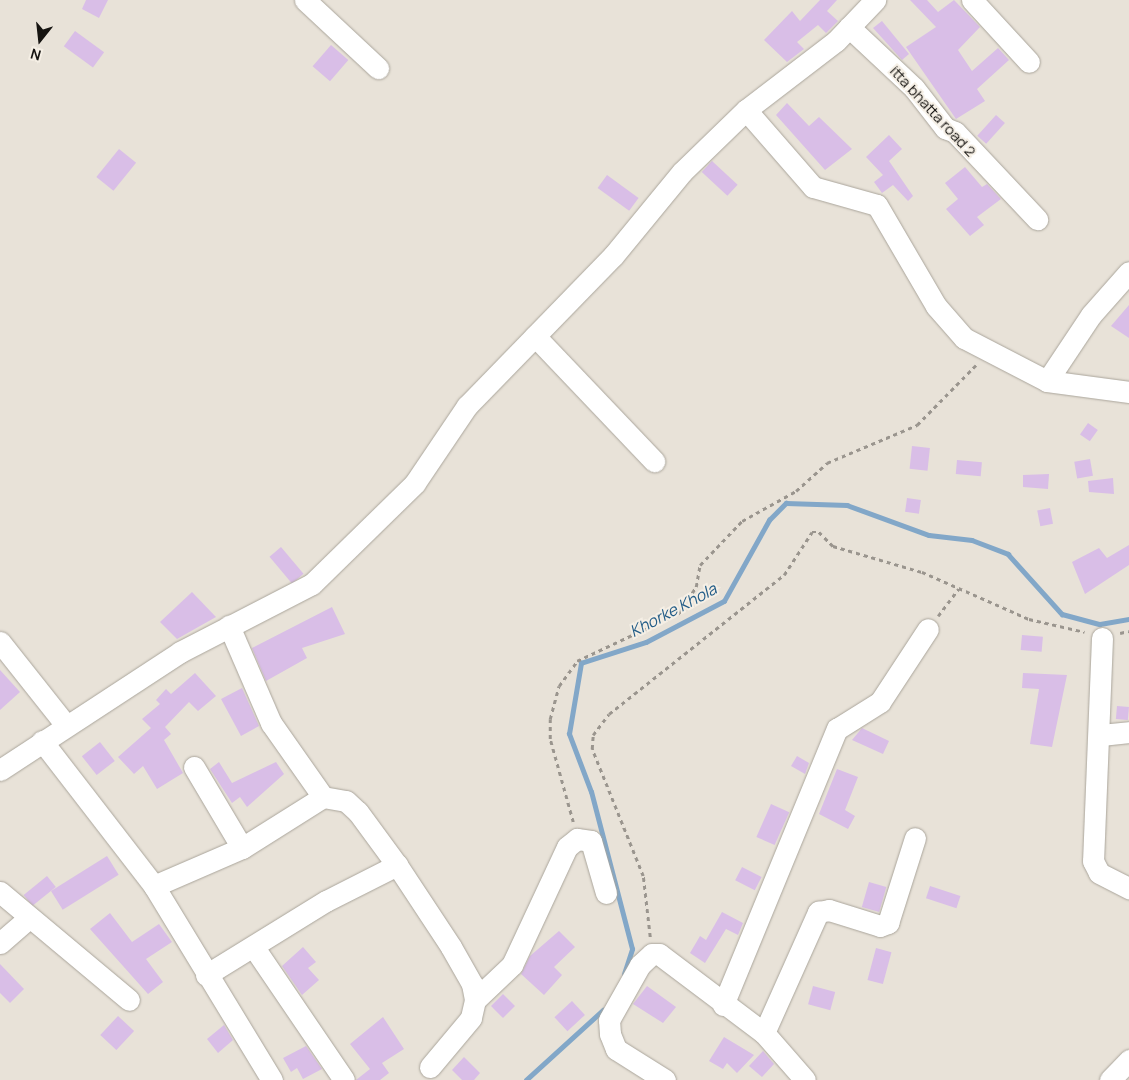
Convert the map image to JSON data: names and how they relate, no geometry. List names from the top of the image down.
{
  "streets": {
    "street": ["itta bhatta road 2"]
  },
  "water": ["Khorke Khola"],
  "north": "bottom"
}
